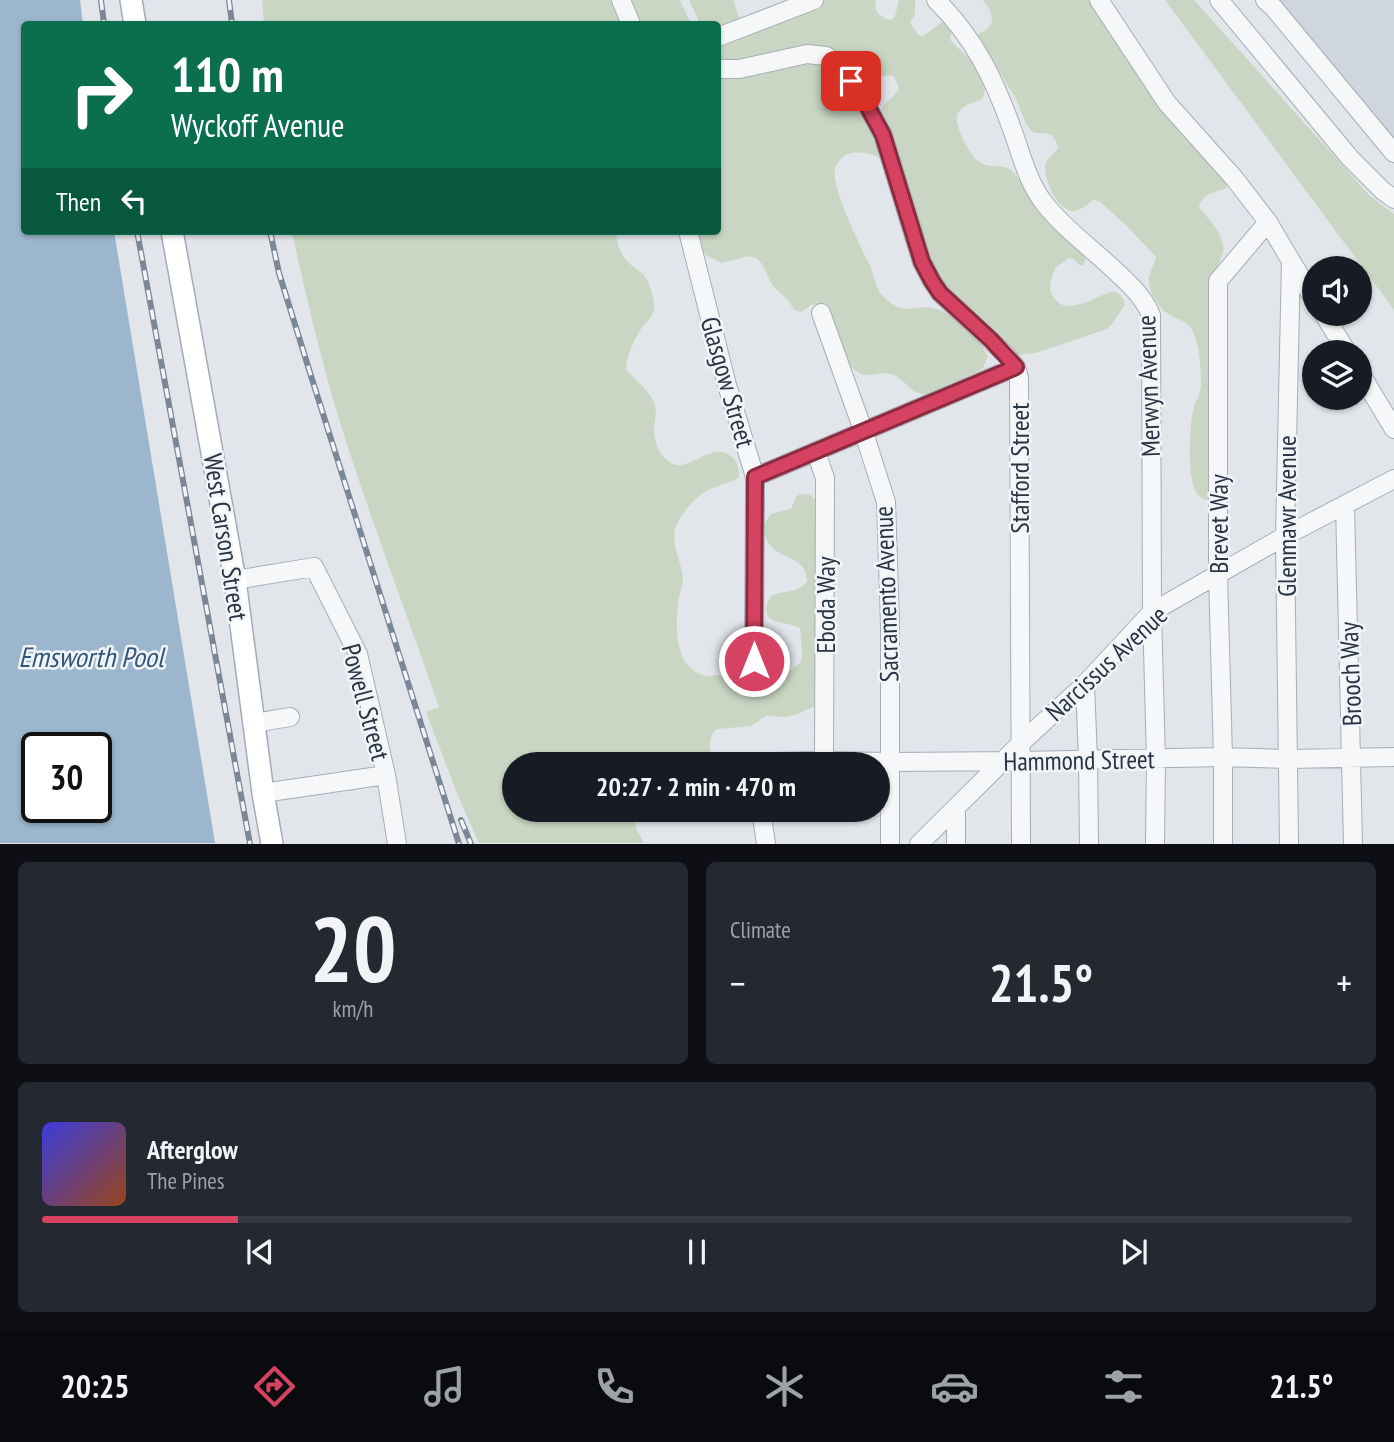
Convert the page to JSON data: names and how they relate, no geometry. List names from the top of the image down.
{
  "streets": {
    "main road": ["West Carson Street"],
    "street": [
      "Glasgow Street",
      "Merwyn Avenue",
      "Stafford Street",
      "Glenmawr Avenue",
      "Brevet Way",
      "Sacramento Avenue",
      "Eboda Way",
      "Narcissus Avenue",
      "Brooch Way",
      "Powell Street",
      "Hammond Street"
    ]
  },
  "crossings": [
    ["Merwyn Avenue", "Narcissus Avenue"],
    ["Merwyn Avenue", "Hammond Street"],
    ["Stafford Street", "Narcissus Avenue"],
    ["Stafford Street", "Hammond Street"],
    ["Glenmawr Avenue", "Narcissus Avenue"],
    ["Glenmawr Avenue", "Hammond Street"],
    ["Brevet Way", "Narcissus Avenue"],
    ["Brevet Way", "Hammond Street"],
    ["West Carson Street", "Powell Street"],
    ["Narcissus Avenue", "Brooch Way"],
    ["Narcissus Avenue", "Hammond Street"],
    ["Brooch Way", "Hammond Street"]
  ],
  "water": ["Emsworth Pool"],
  "page": {
    "turn": ["110 m", "Wyckoff Avenue"],
    "then": "Then",
    "limit": "30",
    "trip": "20:27 · 2 min · 470 m",
    "tile": [
      ["20", "km/h"],
      "Climate"
    ],
    "heat": ["−", "21.5°", "+"],
    "song": ["Afterglow", "The Pines"],
    "tabs": ["20:25", "21.5°"]
  }
}
